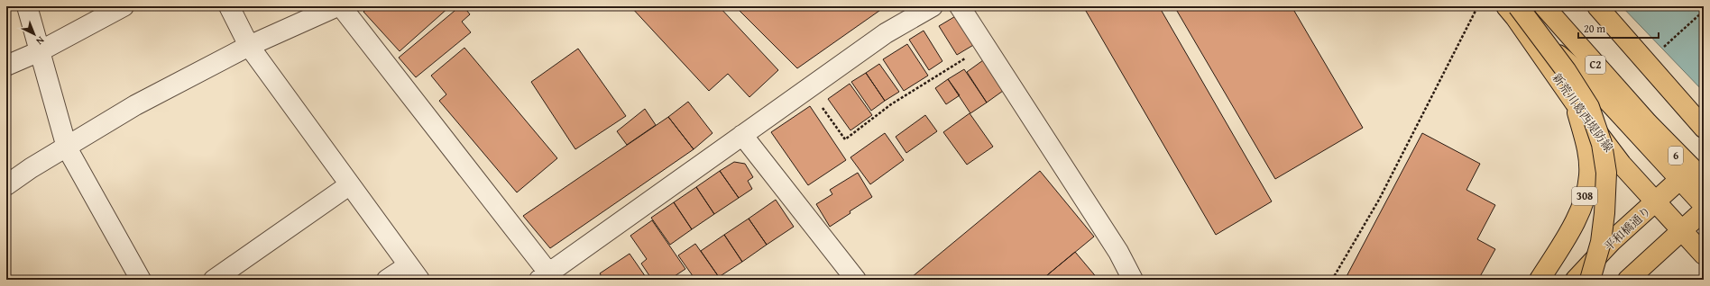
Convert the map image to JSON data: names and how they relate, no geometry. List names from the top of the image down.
{
  "streets": {
    "main road": [
      "C2",
      "新荒川葛西堤防線",
      "6",
      "308",
      "平和橋通り"
    ]
  },
  "crossings": [
    ["C2", "6"],
    ["新荒川葛西堤防線", "308"],
    ["新荒川葛西堤防線", "平和橋通り"]
  ],
  "scale_bar": "20 m",
  "north": "bottom right"
}
